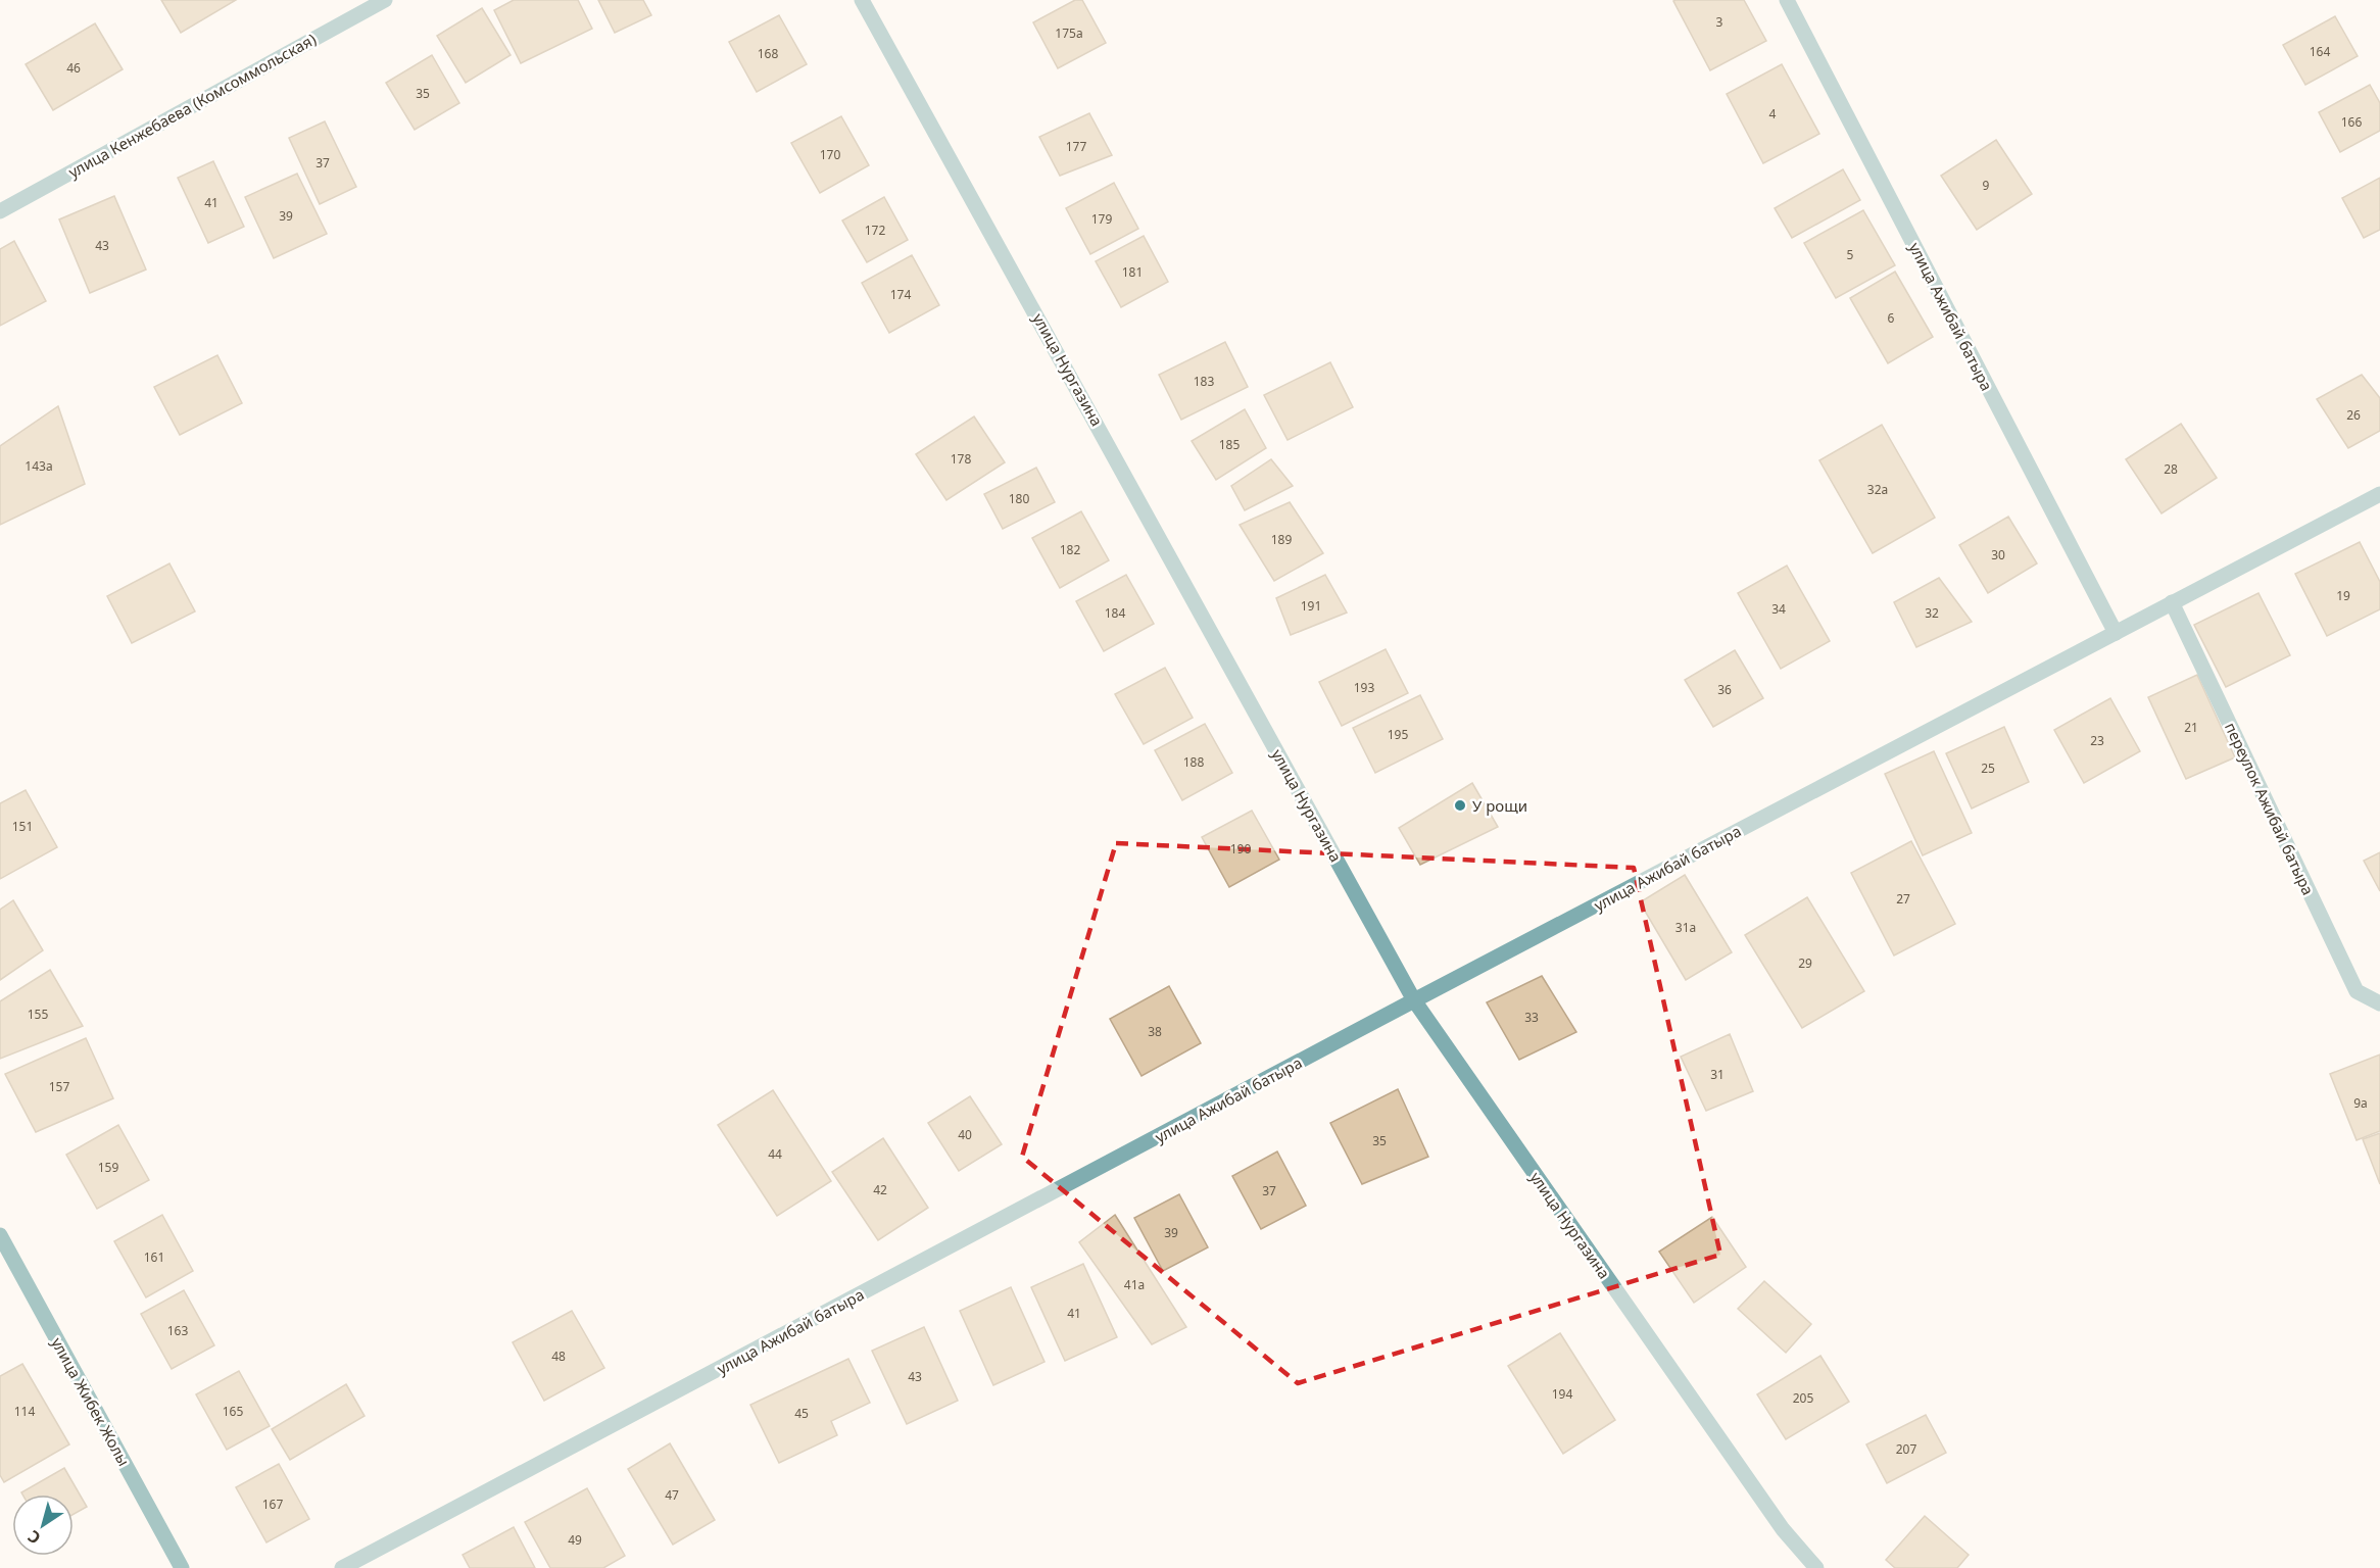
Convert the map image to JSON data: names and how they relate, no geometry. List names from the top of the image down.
{
  "streets": {
    "main road": ["улица Жибек Жолы"],
    "street": [
      "улица Кенжебаева (Комсоммольская)",
      "улица Ажибай батыра",
      "улица Нургазина",
      "переулок Ажибай батыра"
    ]
  },
  "crossings": [
    ["улица Ажибай батыра", "улица Нургазина"],
    ["улица Ажибай батыра", "переулок Ажибай батыра"]
  ],
  "places": ["У рощи"],
  "house_numbers": [
    "3",
    "175а",
    "164",
    "168",
    "46",
    "35",
    "4",
    "166",
    "177",
    "170",
    "37",
    "9",
    "41",
    "39",
    "179",
    "172",
    "43",
    "5",
    "181",
    "174",
    "6",
    "183",
    "26",
    "185",
    "178",
    "143а",
    "28",
    "32а",
    "180",
    "189",
    "182",
    "30",
    "19",
    "191",
    "34",
    "184",
    "32",
    "193",
    "36",
    "21",
    "195",
    "23",
    "188",
    "25",
    "151",
    "190",
    "27",
    "31а",
    "29",
    "155",
    "33",
    "38",
    "31",
    "157",
    "9а",
    "40",
    "35",
    "44",
    "159",
    "42",
    "37",
    "39",
    "161",
    "41а",
    "41",
    "163",
    "48",
    "43",
    "194",
    "205",
    "114",
    "165",
    "45",
    "207",
    "47",
    "167",
    "49"
  ],
  "north": "bottom left"
}
